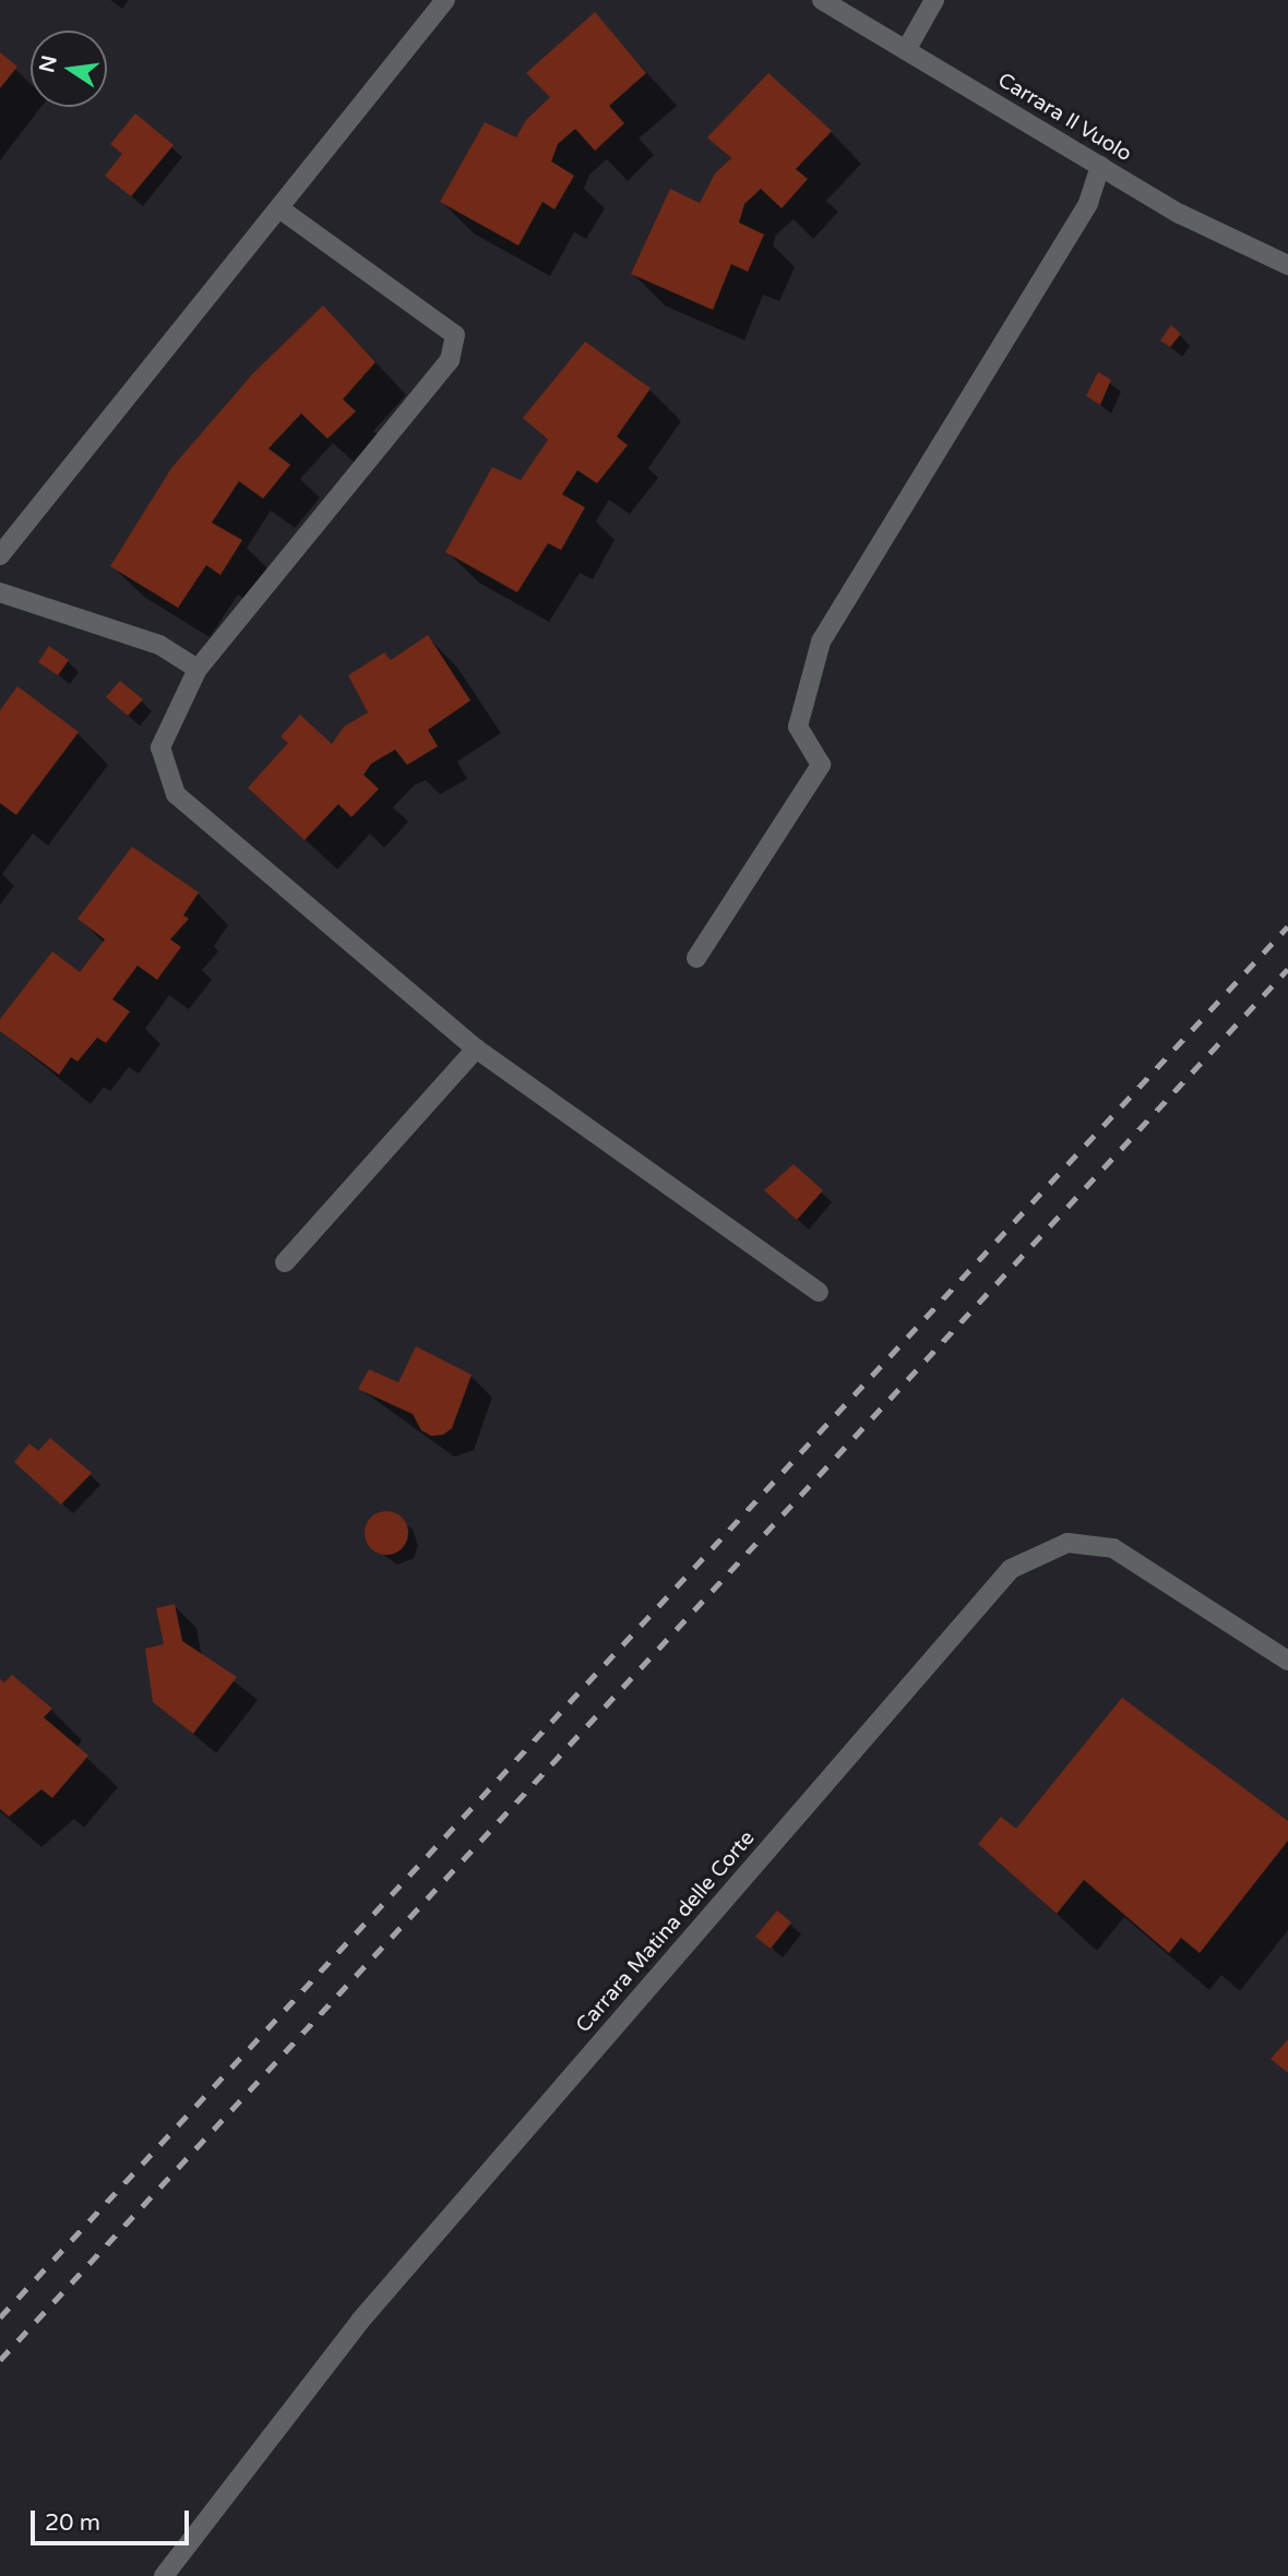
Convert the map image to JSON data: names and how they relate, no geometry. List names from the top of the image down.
{
  "streets": {
    "street": ["Carrara Il Vuolo", "Carrara Matina delle Corte"]
  },
  "scale_bar": "20 m",
  "north": "left"
}
